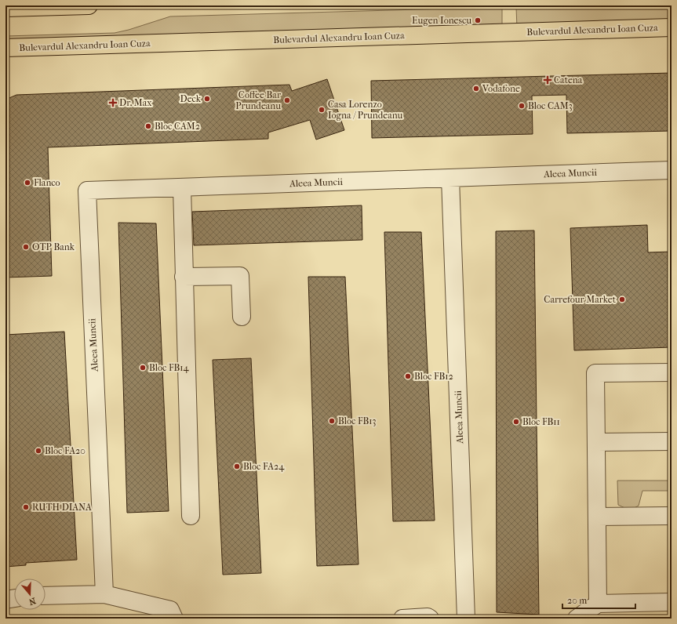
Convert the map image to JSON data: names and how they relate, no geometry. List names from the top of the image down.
{
  "streets": {
    "main road": ["Bulevardul Alexandru Ioan Cuza"],
    "street": ["Aleea Muncii"]
  },
  "places": {
    "other": [
      "Eugen Ionescu",
      "Vodafone",
      "Deck",
      "Coffee Bar Prundeanu",
      "Bloc CAM3",
      "Casa Lorenzo Iogna / Prundeanu",
      "Bloc CAM2",
      "Flanco",
      "OTP Bank",
      "Carrefour Market",
      "Bloc FB14",
      "Bloc FB12",
      "Bloc FB13",
      "Bloc FB11",
      "Bloc FA20",
      "Bloc FA24",
      "RUTH DIANA"
    ],
    "health": ["Catena", "Dr. Max"]
  },
  "scale_bar": "20 m",
  "north": "bottom"
}
